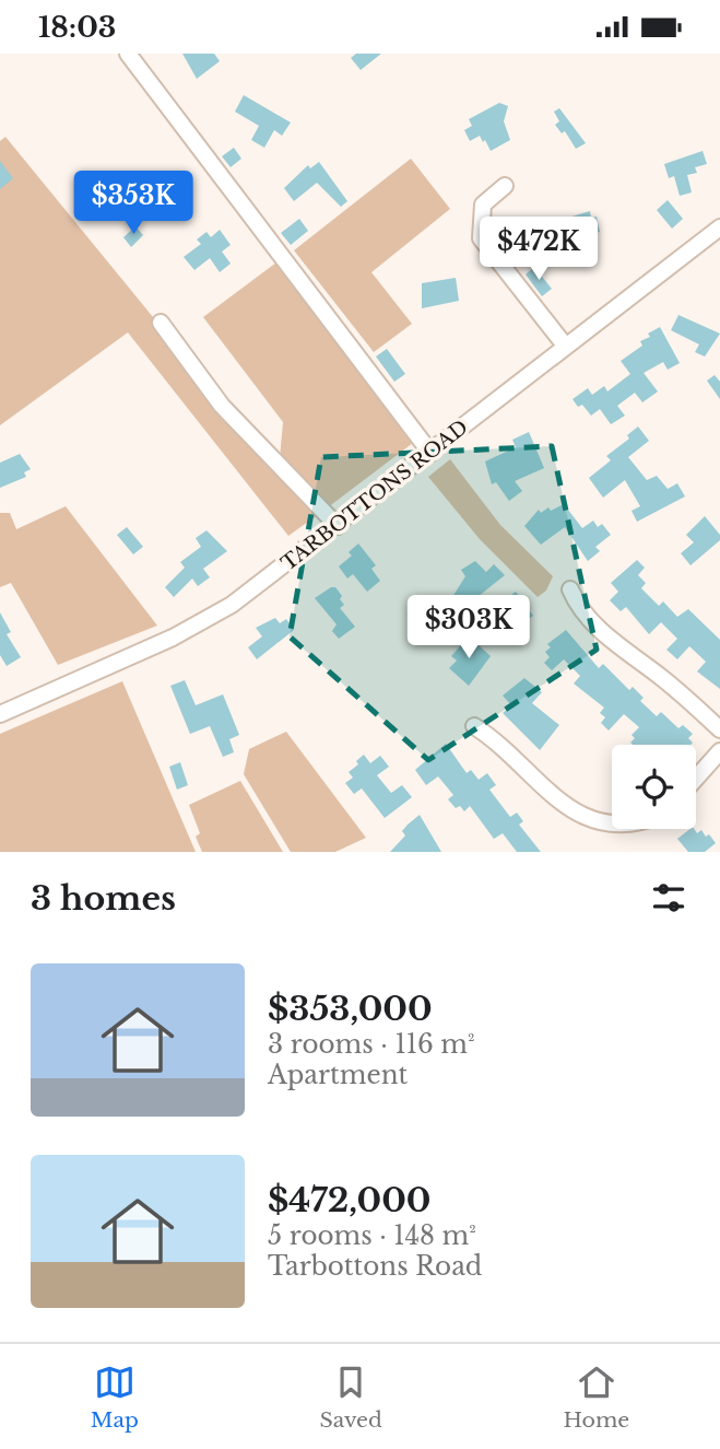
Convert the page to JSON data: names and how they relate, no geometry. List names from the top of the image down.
{
  "streets": {
    "street": ["TARBOTTONS ROAD"]
  },
  "page": {
    "status": "18:03",
    "price": ["$353K", "$472K", "$303K"],
    "heading": "3 homes",
    "list": [
      {
        "name": "$353,000",
        "note": "3 rooms · 116 m² · Apartment"
      },
      {
        "name": "$472,000",
        "note": "5 rooms · 148 m² · Tarbottons Road"
      }
    ],
    "tabs": ["Map", "Saved", "Home"]
  }
}
